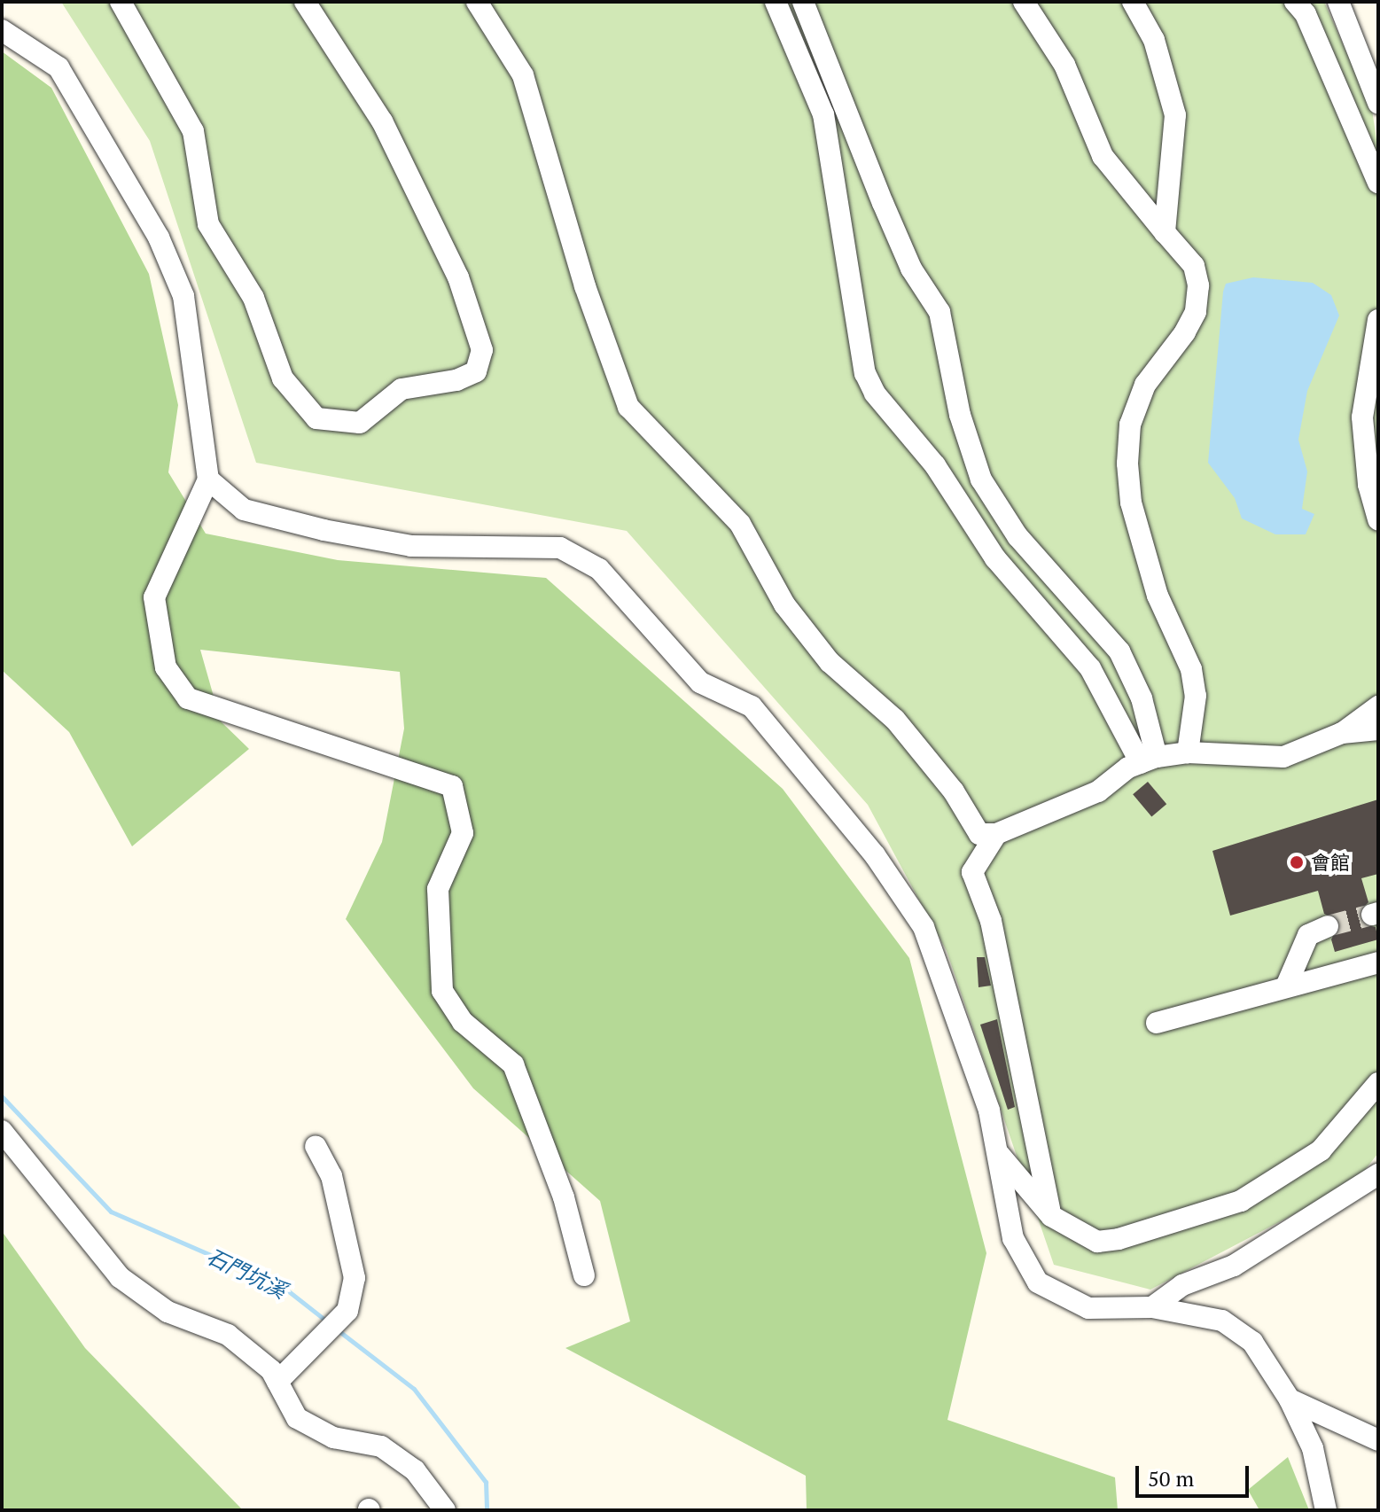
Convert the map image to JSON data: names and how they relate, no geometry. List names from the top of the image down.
{
  "water": ["石門坑溪"],
  "places": ["會館"],
  "scale_bar": "50 m"
}
